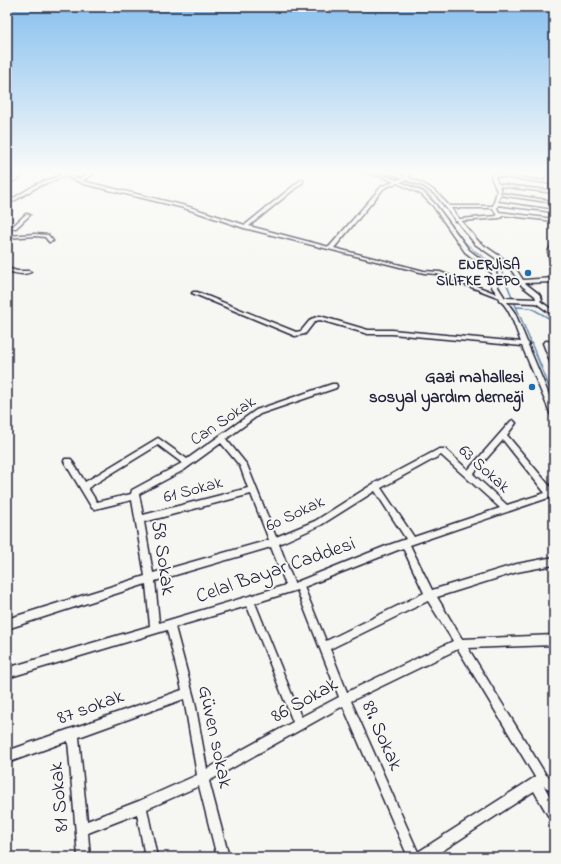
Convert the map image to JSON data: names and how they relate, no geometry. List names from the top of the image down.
{
  "streets": {
    "street": [
      "Can Sokak",
      "63 Sokak",
      "61 Sokak",
      "60 Sokak",
      "58 Sokak",
      "Celal Bayar Caddesi",
      "86 Sokak",
      "87 sokak",
      "89. Sokak",
      "Güven sokak",
      "81 Sokak"
    ]
  },
  "crossings": [
    ["Can Sokak", "58 Sokak"],
    ["Can Sokak", "89. Sokak"],
    ["63 Sokak", "60 Sokak"],
    ["63 Sokak", "Celal Bayar Caddesi"],
    ["61 Sokak", "58 Sokak"],
    ["61 Sokak", "89. Sokak"],
    ["60 Sokak", "58 Sokak"],
    ["60 Sokak", "89. Sokak"],
    ["58 Sokak", "Celal Bayar Caddesi"],
    ["Celal Bayar Caddesi", "89. Sokak"],
    ["Celal Bayar Caddesi", "Güven sokak"],
    ["86 Sokak", "89. Sokak"],
    ["86 Sokak", "Güven sokak"],
    ["86 Sokak", "81 Sokak"],
    ["87 sokak", "Güven sokak"],
    ["87 sokak", "81 Sokak"]
  ],
  "places": ["ENERJİSA SİLİFKE DEPO", "Gazi mahallesi sosyal yardım derneği"]
}
